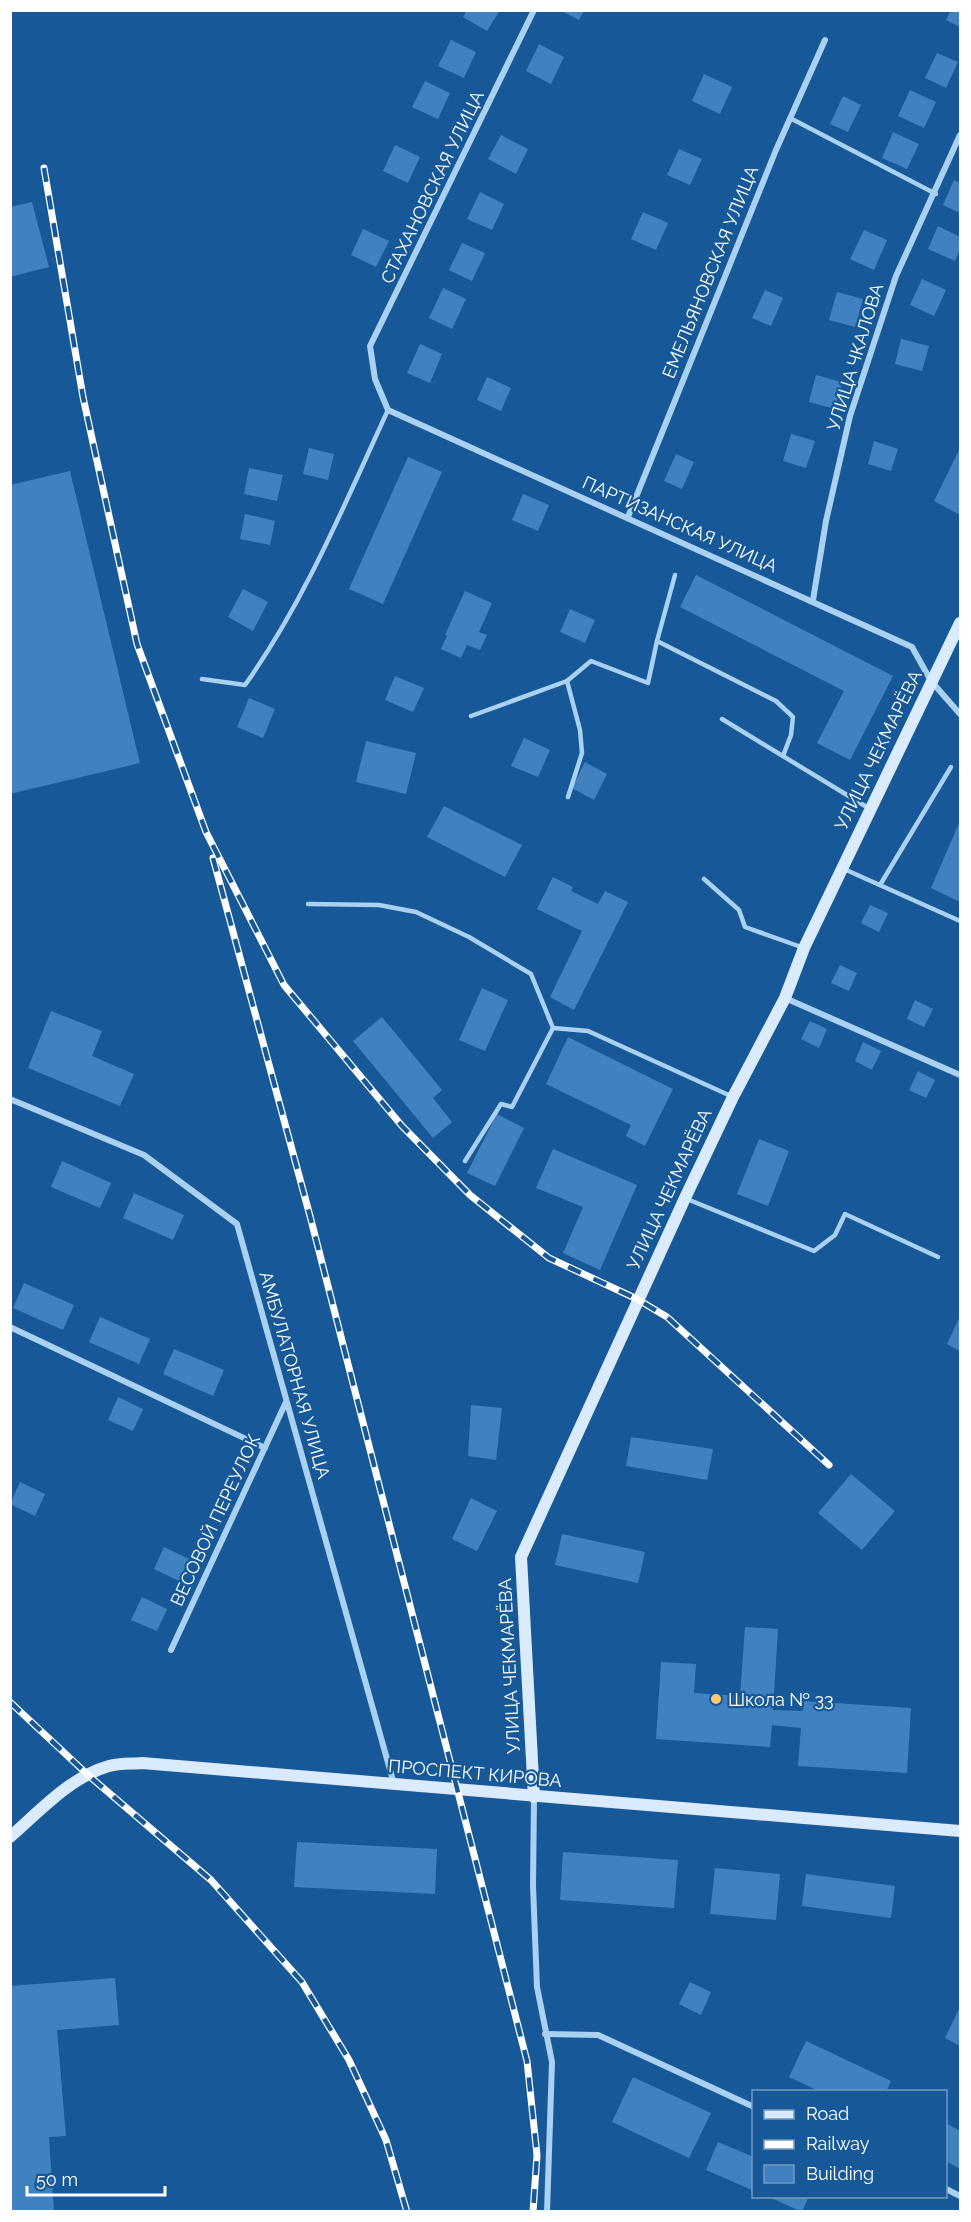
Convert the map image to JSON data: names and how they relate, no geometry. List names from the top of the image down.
{
  "streets": {
    "street": [
      "СТАХАНОВСКАЯ УЛИЦА",
      "ЕМЕЛЬЯНОВСКАЯ УЛИЦА",
      "УЛИЦА ЧКАЛОВА",
      "ПАРТИЗАНСКАЯ УЛИЦА",
      "УЛИЦА ЧЕКМАРЁВА",
      "АМБУЛАТОРНАЯ УЛИЦА",
      "ВЕСОВОЙ ПЕРЕУЛОК",
      "ПРОСПЕКТ КИРОВА"
    ]
  },
  "crossings": [
    ["СТАХАНОВСКАЯ УЛИЦА", "ПАРТИЗАНСКАЯ УЛИЦА"],
    ["ЕМЕЛЬЯНОВСКАЯ УЛИЦА", "ПАРТИЗАНСКАЯ УЛИЦА"],
    ["УЛИЦА ЧКАЛОВА", "ПАРТИЗАНСКАЯ УЛИЦА"],
    ["ПАРТИЗАНСКАЯ УЛИЦА", "УЛИЦА ЧЕКМАРЁВА"],
    ["УЛИЦА ЧЕКМАРЁВА", "ПРОСПЕКТ КИРОВА"],
    ["АМБУЛАТОРНАЯ УЛИЦА", "ВЕСОВОЙ ПЕРЕУЛОК"],
    ["АМБУЛАТОРНАЯ УЛИЦА", "ПРОСПЕКТ КИРОВА"]
  ],
  "places": ["Школа № 33"],
  "legend": ["Road", "Railway", "Building"],
  "scale_bar": "50 m"
}
